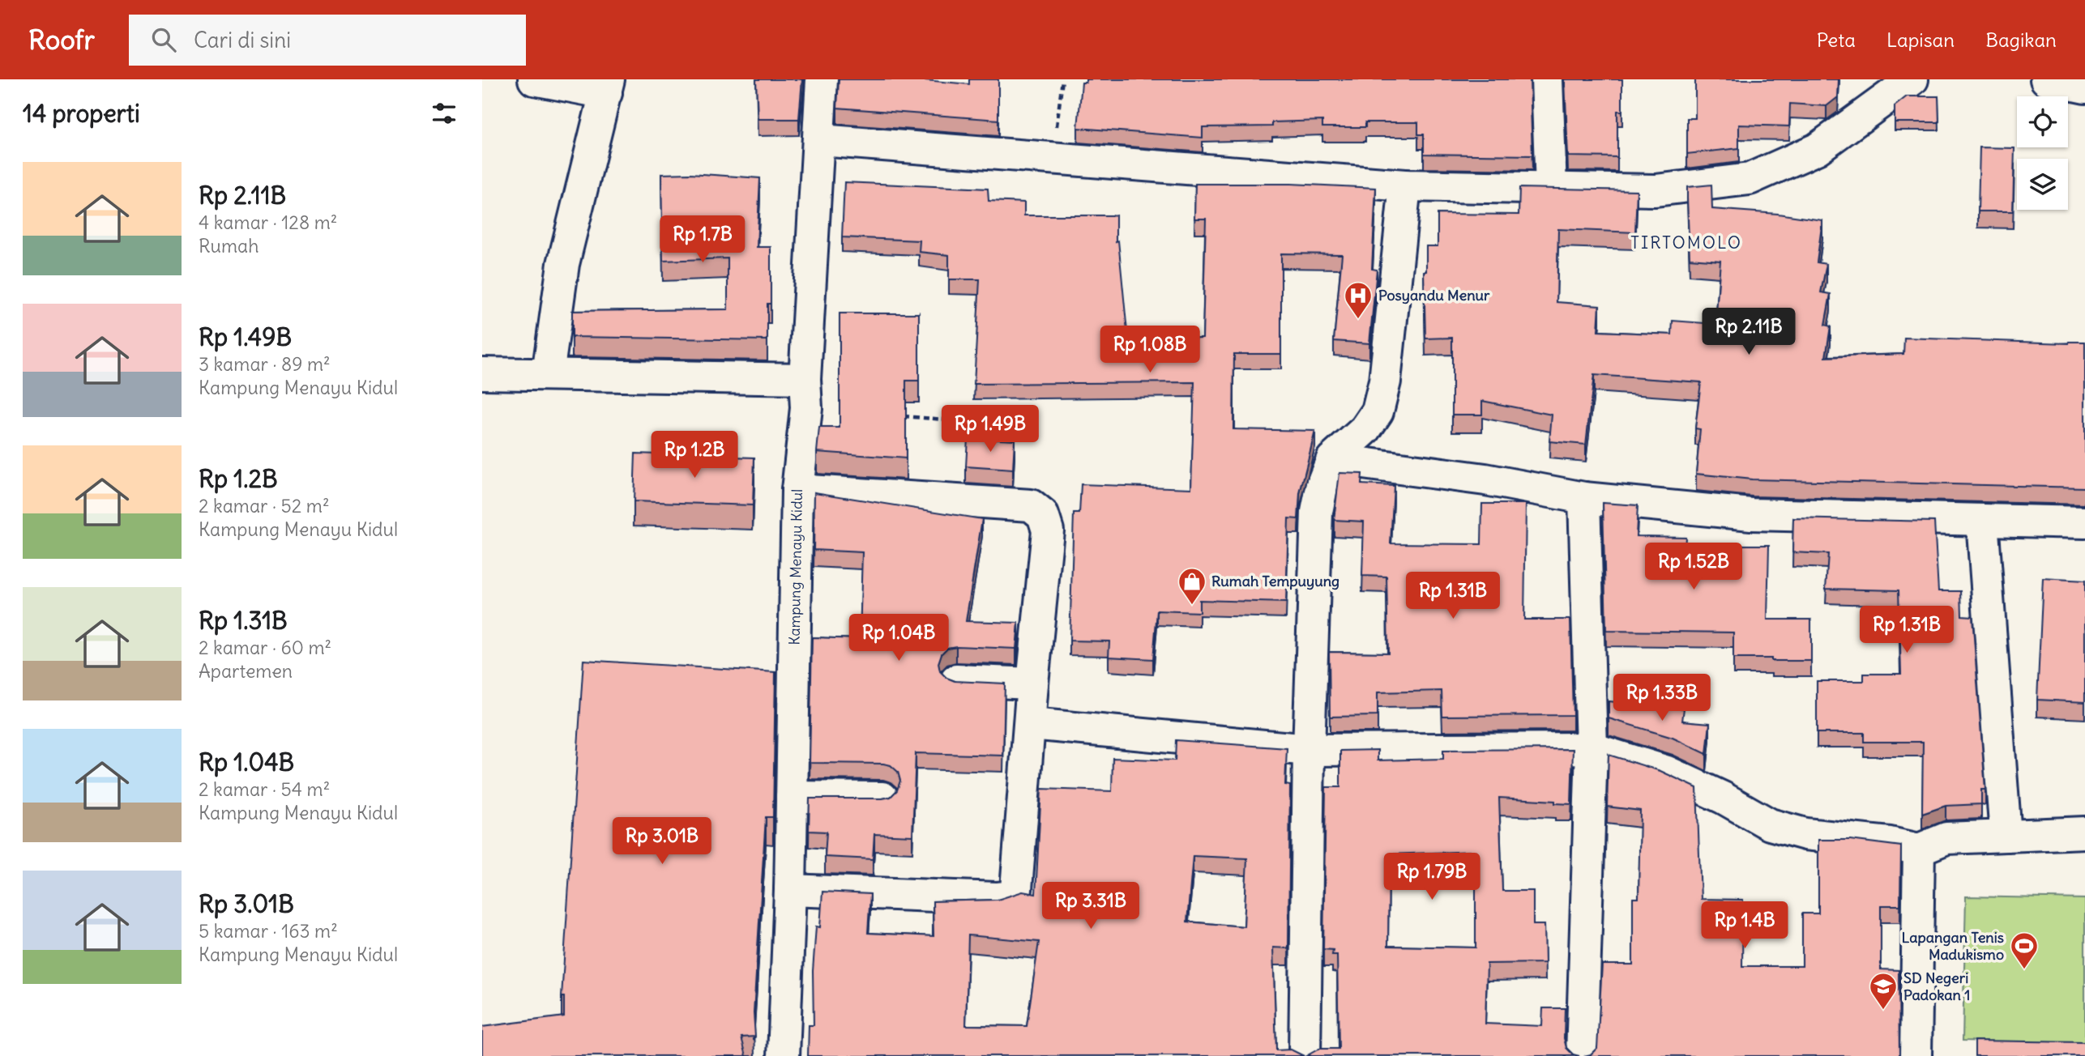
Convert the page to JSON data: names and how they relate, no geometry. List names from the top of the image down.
{
  "streets": {
    "street": ["Kampung Menayu Kidul"]
  },
  "districts": ["TIRTOMOLO"],
  "places": {
    "hospital": ["Posyandu Menur"],
    "shop": ["Rumah Tempuyung"],
    "sports": ["Lapangan Tenis Madukismo"],
    "school or university": ["SD Negeri Padokan 1"]
  },
  "page": {
    "header": "Roofr",
    "search": "Cari di sini",
    "nav": ["Peta", "Lapisan", "Bagikan"],
    "heading": "14 properti",
    "list": [
      {
        "name": "Rp 2.11B",
        "note": "4 kamar · 128 m² · Rumah"
      },
      {
        "name": "Rp 1.49B",
        "note": "3 kamar · 89 m² · Kampung Menayu Kidul"
      },
      {
        "name": "Rp 1.2B",
        "note": "2 kamar · 52 m² · Kampung Menayu Kidul"
      },
      {
        "name": "Rp 1.31B",
        "note": "2 kamar · 60 m² · Apartemen"
      },
      {
        "name": "Rp 1.04B",
        "note": "2 kamar · 54 m² · Kampung Menayu Kidul"
      },
      {
        "name": "Rp 3.01B",
        "note": "5 kamar · 163 m² · Kampung Menayu Kidul"
      }
    ],
    "price": [
      "Rp 1.7B",
      "Rp 2.11B",
      "Rp 1.08B",
      "Rp 1.49B",
      "Rp 1.2B",
      "Rp 1.52B",
      "Rp 1.31B",
      "Rp 1.31B",
      "Rp 1.04B",
      "Rp 1.33B",
      "Rp 3.01B",
      "Rp 1.79B",
      "Rp 3.31B",
      "Rp 1.4B"
    ]
  }
}
